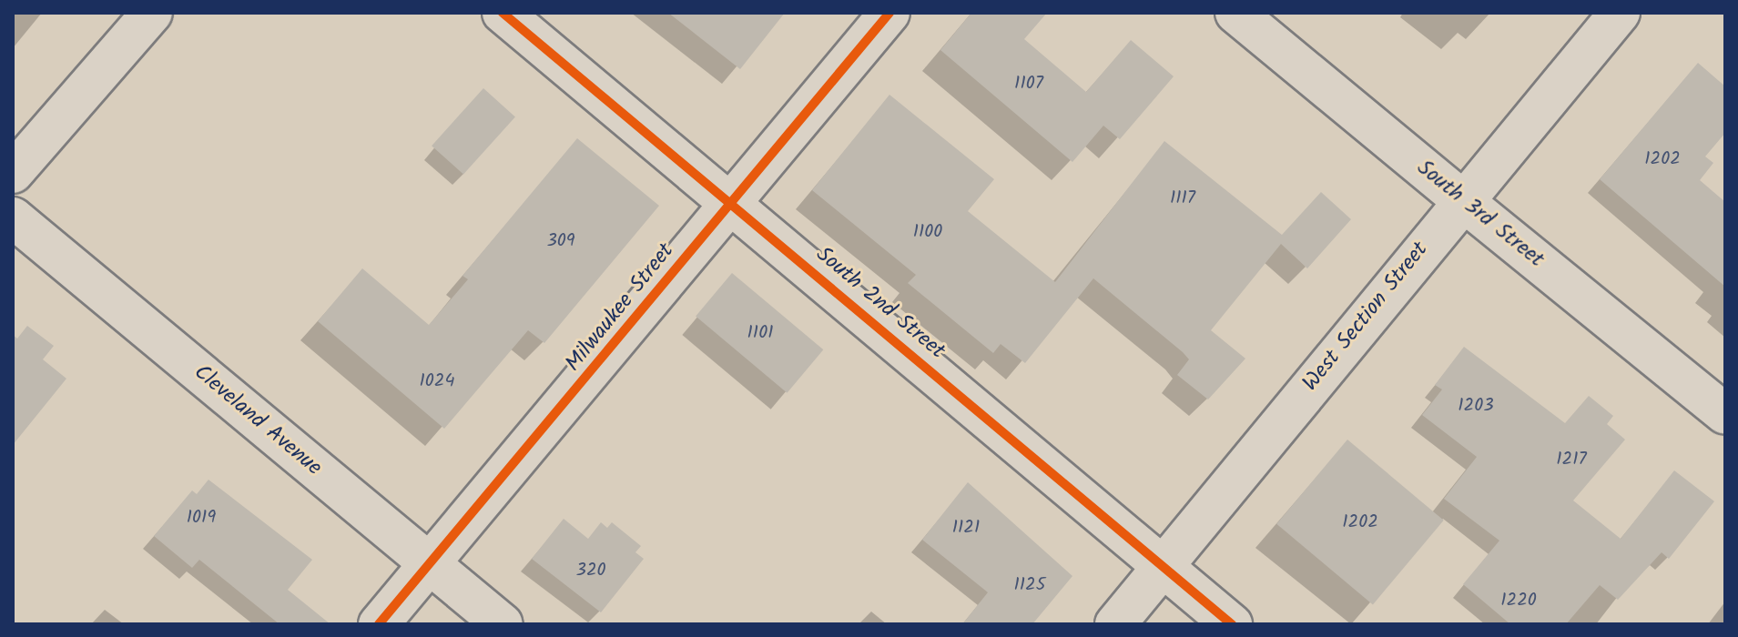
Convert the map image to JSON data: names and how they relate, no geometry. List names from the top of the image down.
{
  "streets": {
    "street": [
      "South 3rd Street",
      "South 2nd Street",
      "Milwaukee Street",
      "West Section Street",
      "Cleveland Avenue"
    ]
  },
  "crossings": [
    ["South 3rd Street", "West Section Street"],
    ["South 2nd Street", "Milwaukee Street"],
    ["South 2nd Street", "West Section Street"],
    ["Milwaukee Street", "Cleveland Avenue"]
  ],
  "house_numbers": [
    "1107",
    "1202",
    "1117",
    "1100",
    "309",
    "1101",
    "1024",
    "1203",
    "1217",
    "1019",
    "1202",
    "1121",
    "320",
    "1125",
    "1220"
  ]
}
